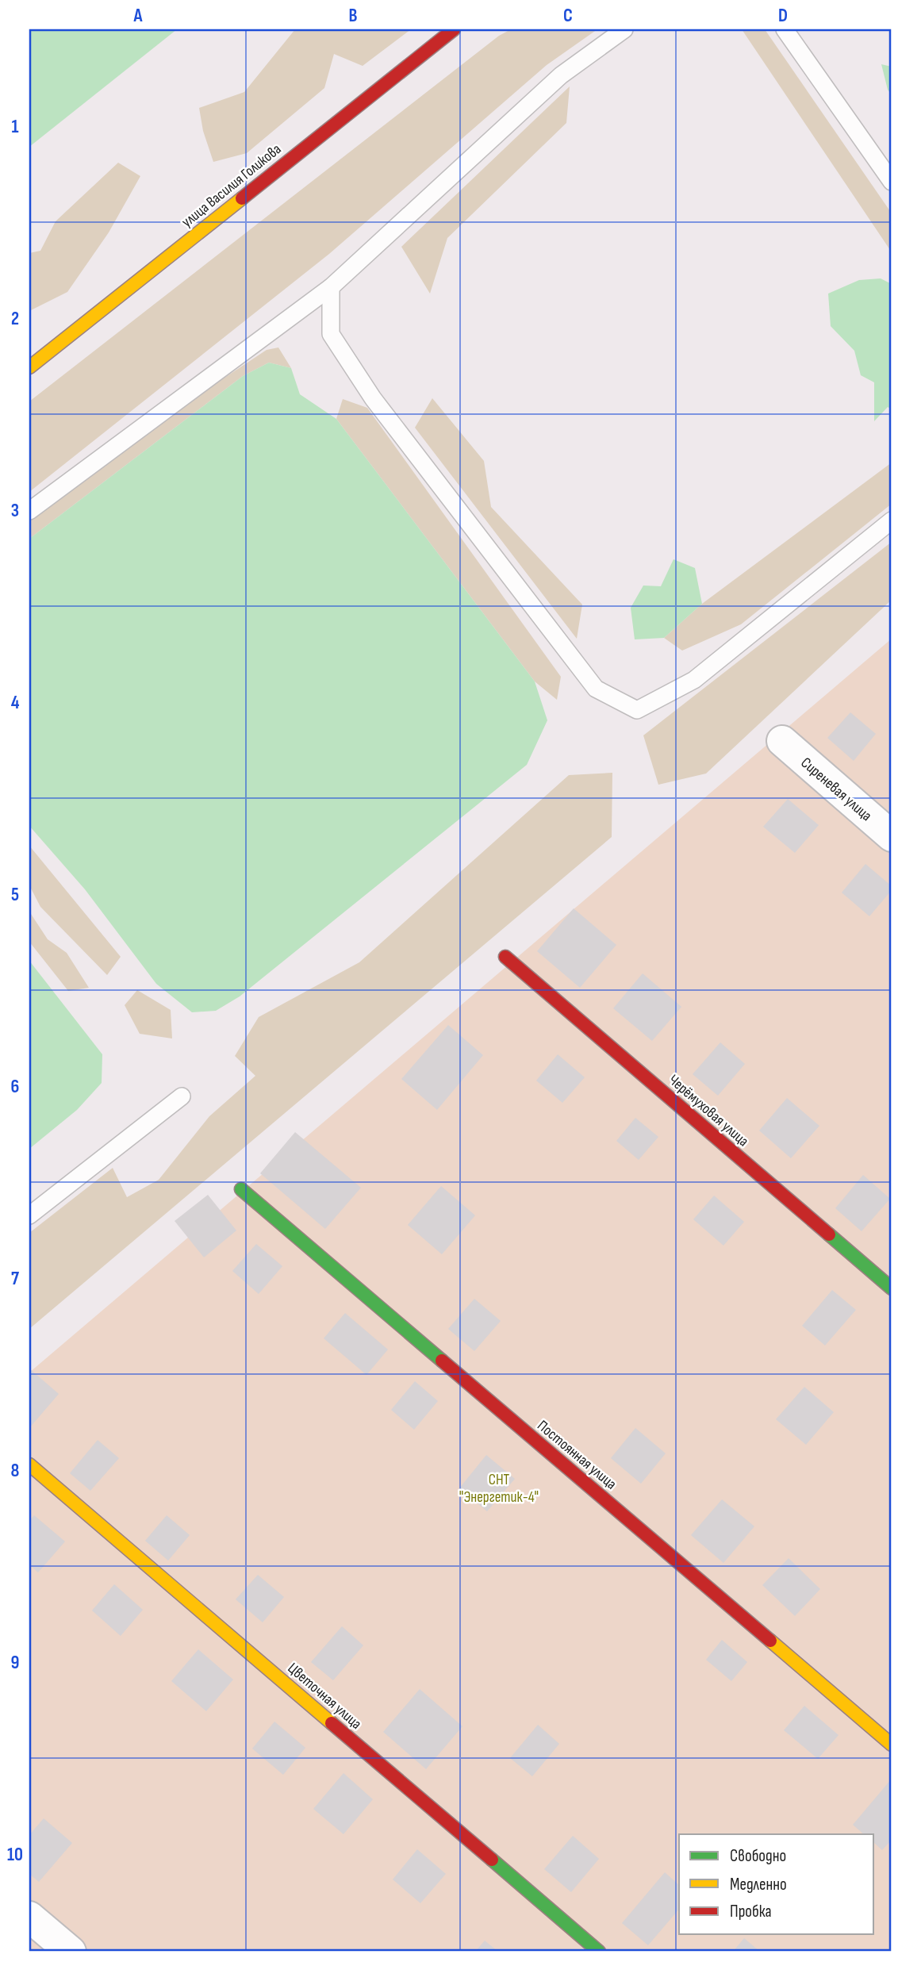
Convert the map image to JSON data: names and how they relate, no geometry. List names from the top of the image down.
{
  "streets": {
    "street": [
      "улица Василия Голикова",
      "Сиреневая улица",
      "Черёмуховая улица",
      "Постоянная улица",
      "Цветочная улица"
    ]
  },
  "parks": ["СНТ \"Энергетик-4\""],
  "legend": ["Свободно", "Медленно", "Пробка"],
  "grid": {
    "columns": [
      "A",
      "B",
      "C",
      "D"
    ],
    "rows": [
      "1",
      "2",
      "3",
      "4",
      "5",
      "6",
      "7",
      "8",
      "9",
      "10"
    ]
  }
}
